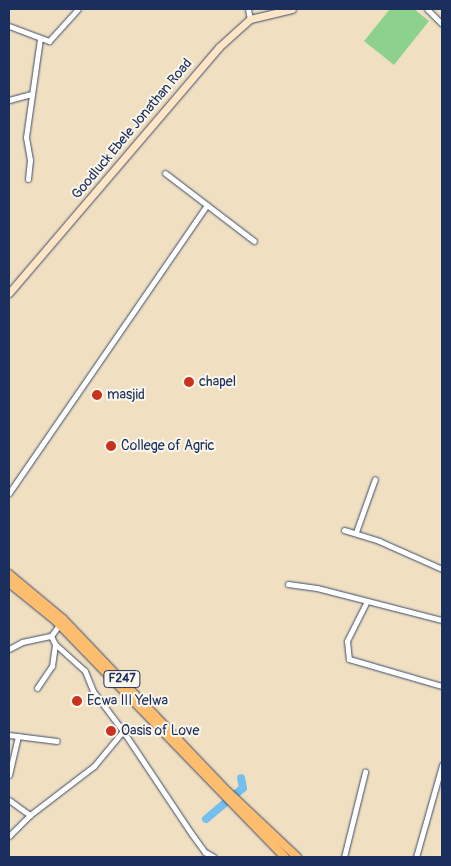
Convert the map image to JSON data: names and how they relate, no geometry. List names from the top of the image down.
{
  "streets": {
    "main road": ["Goodluck Ebele Jonathan Road", "F247"]
  },
  "places": [
    "chapel",
    "masjid",
    "College of Agric",
    "Ecwa III Yelwa",
    "Oasis of Love"
  ]
}
